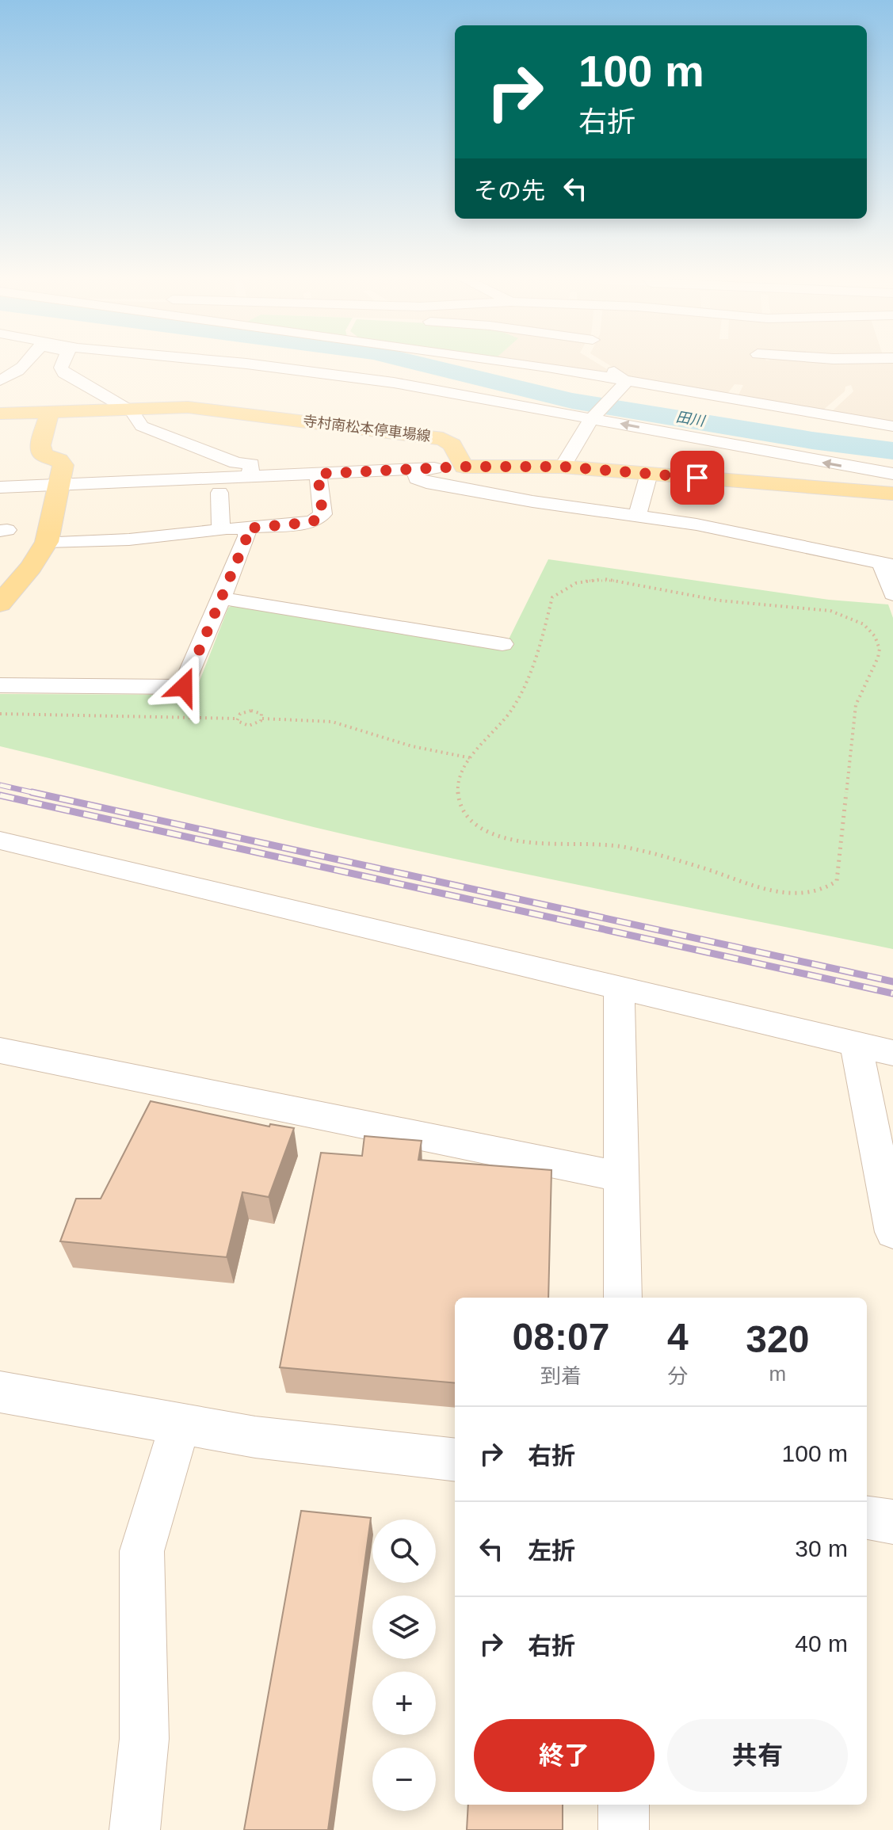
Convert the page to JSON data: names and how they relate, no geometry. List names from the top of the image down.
{
  "streets": {
    "main road": ["寺村南松本停車場線"]
  },
  "water": ["田川"],
  "page": {
    "turn": ["100 m", "右折"],
    "then": "その先",
    "eta": [
      "08:07",
      "到着",
      "4",
      "分",
      "320",
      "m"
    ],
    "list": [
      {
        "name": "右折",
        "value": "100 m"
      },
      {
        "name": "左折",
        "value": "30 m"
      },
      {
        "name": "右折",
        "value": "40 m"
      }
    ],
    "map_buttons": ["+", "−"],
    "buttons": ["終了", "共有"]
  }
}
